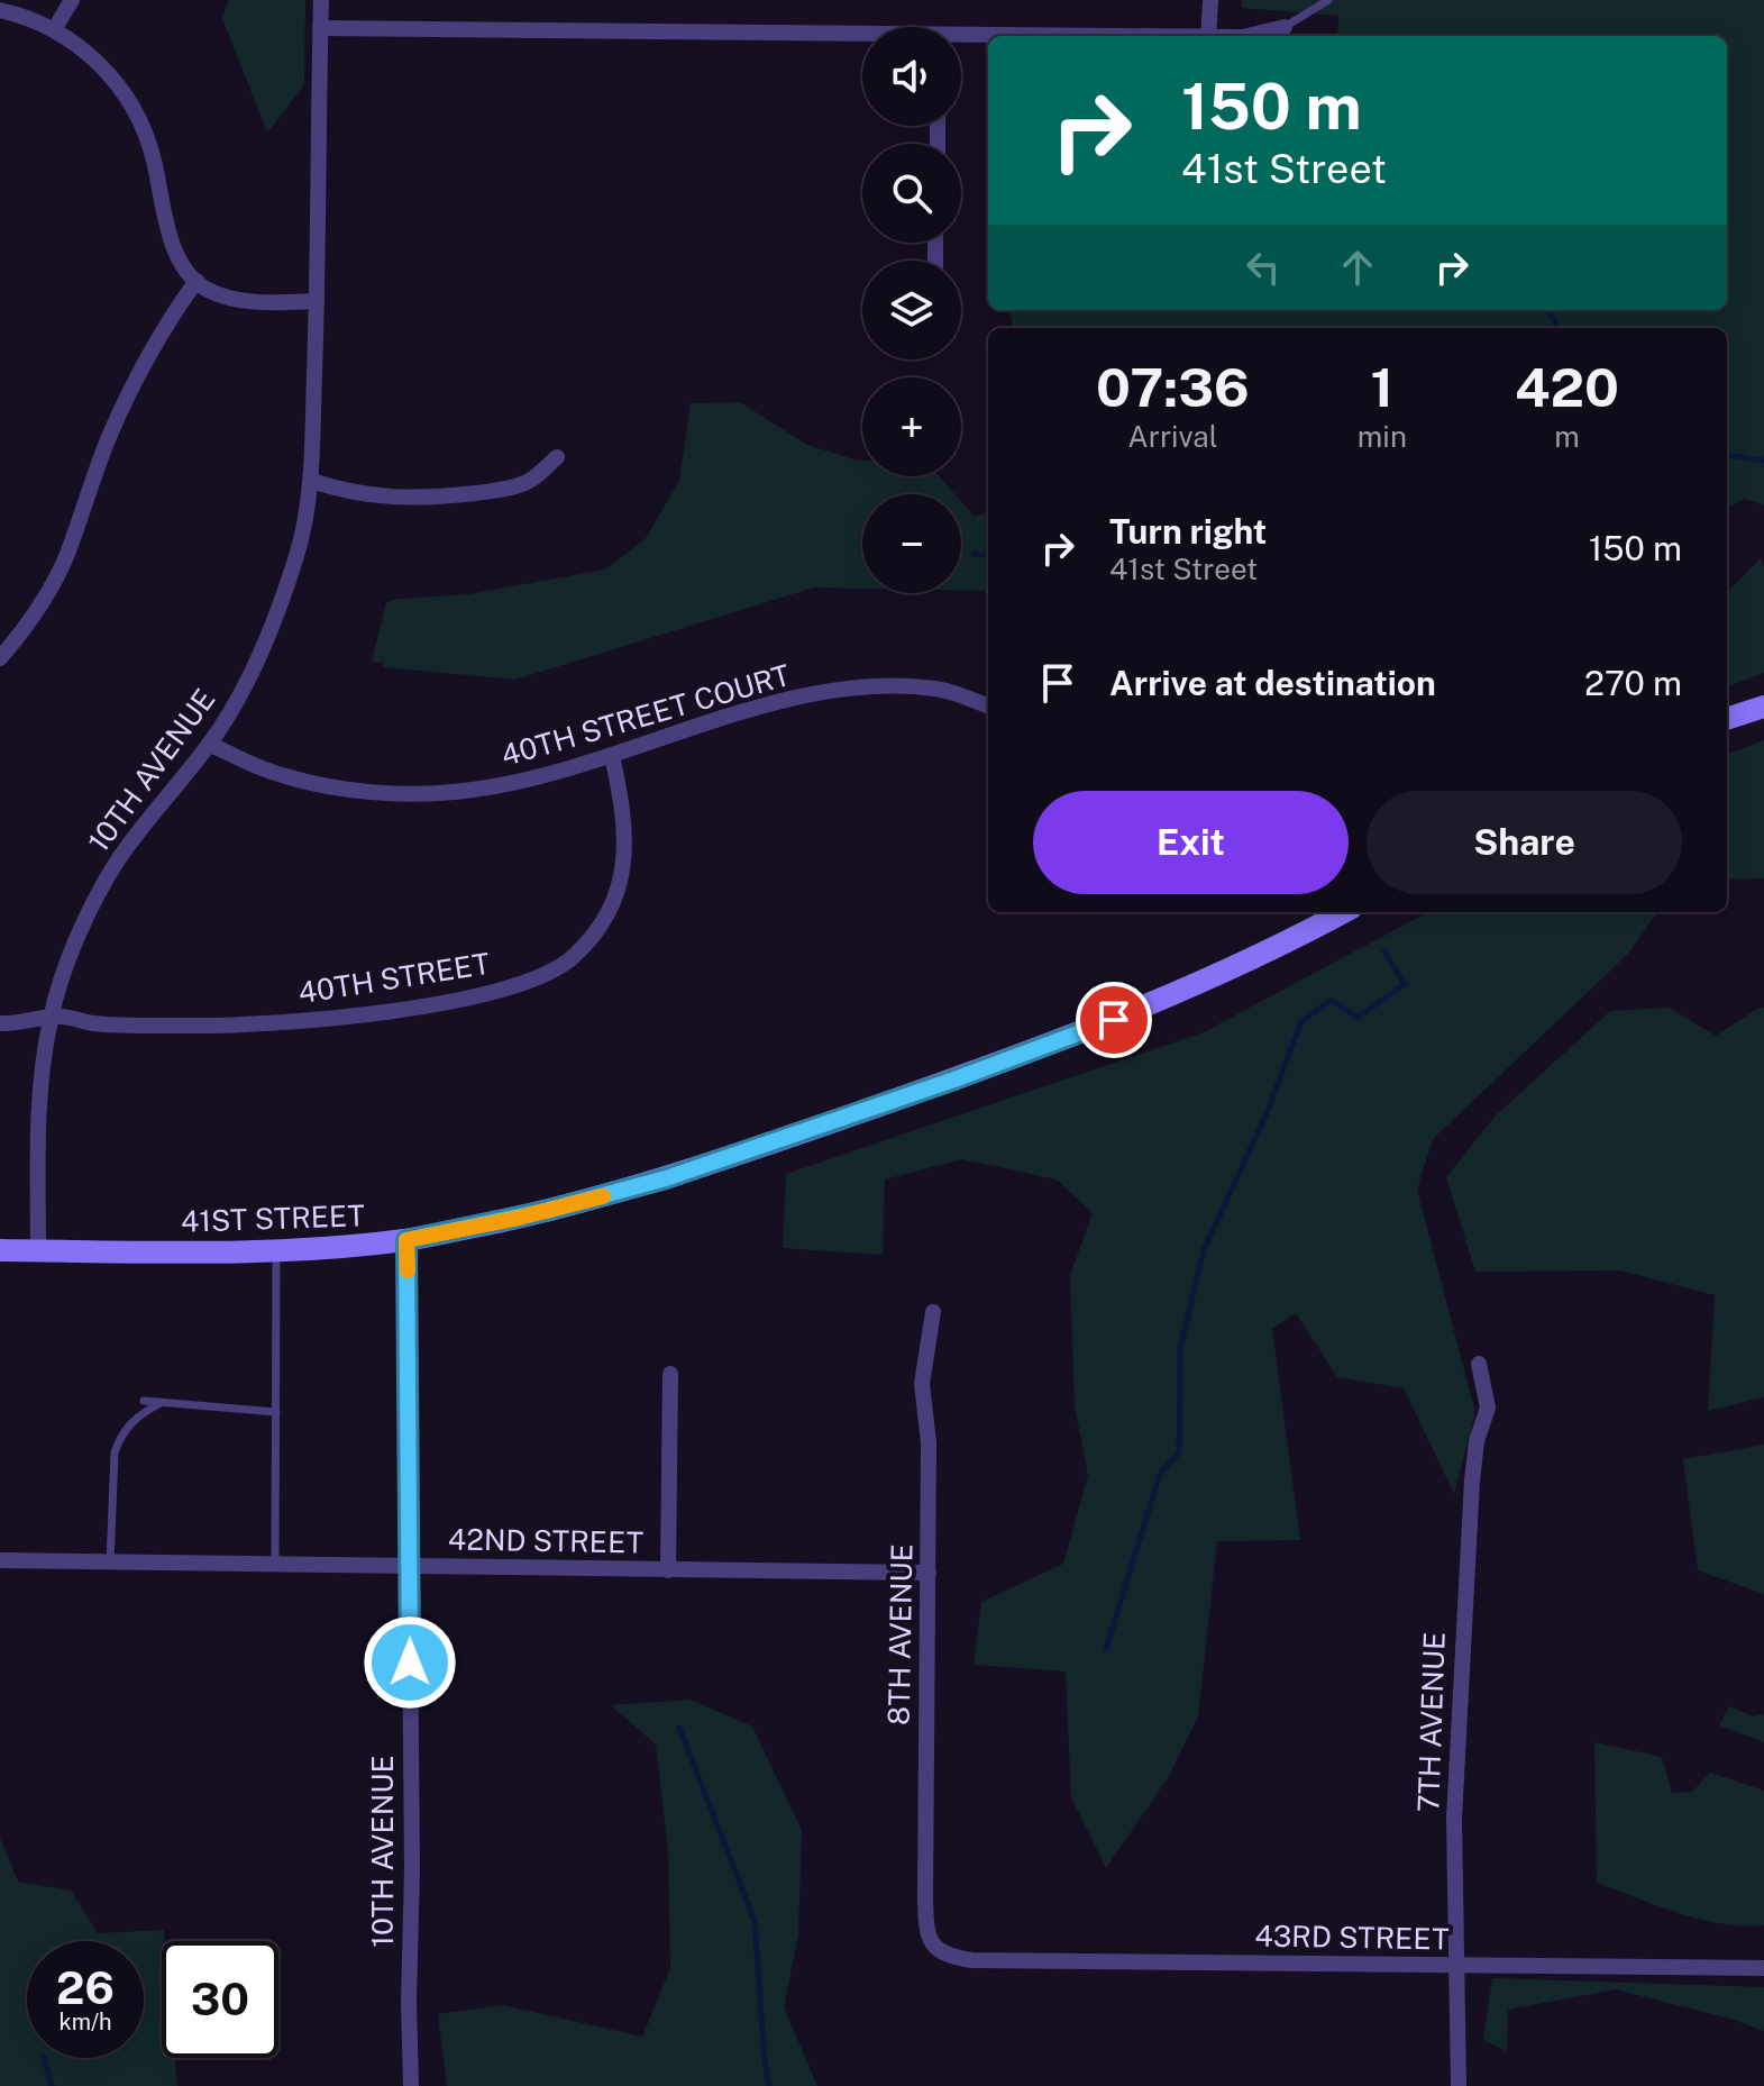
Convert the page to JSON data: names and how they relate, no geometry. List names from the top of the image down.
{
  "streets": {
    "street": [
      "40TH STREET COURT",
      "10TH AVENUE",
      "40TH STREET",
      "41ST STREET",
      "42ND STREET",
      "8TH AVENUE",
      "7TH AVENUE",
      "43RD STREET"
    ]
  },
  "crossings": [
    ["40TH STREET COURT", "10TH AVENUE"],
    ["40TH STREET COURT", "40TH STREET"],
    ["10TH AVENUE", "40TH STREET"],
    ["10TH AVENUE", "41ST STREET"],
    ["10TH AVENUE", "42ND STREET"],
    ["42ND STREET", "8TH AVENUE"],
    ["8TH AVENUE", "43RD STREET"],
    ["7TH AVENUE", "43RD STREET"]
  ],
  "page": {
    "map_buttons": ["+", "−"],
    "turn": ["150 m", "41st Street"],
    "eta": [
      "07:36",
      "Arrival",
      "1",
      "min",
      "420",
      "m"
    ],
    "list": [
      {
        "name": "Turn right",
        "note": "41st Street",
        "value": "150 m"
      },
      {
        "name": "Arrive at destination",
        "value": "270 m"
      }
    ],
    "buttons": ["Exit", "Share"],
    "speed": "26 km/h",
    "limit": "30"
  }
}
